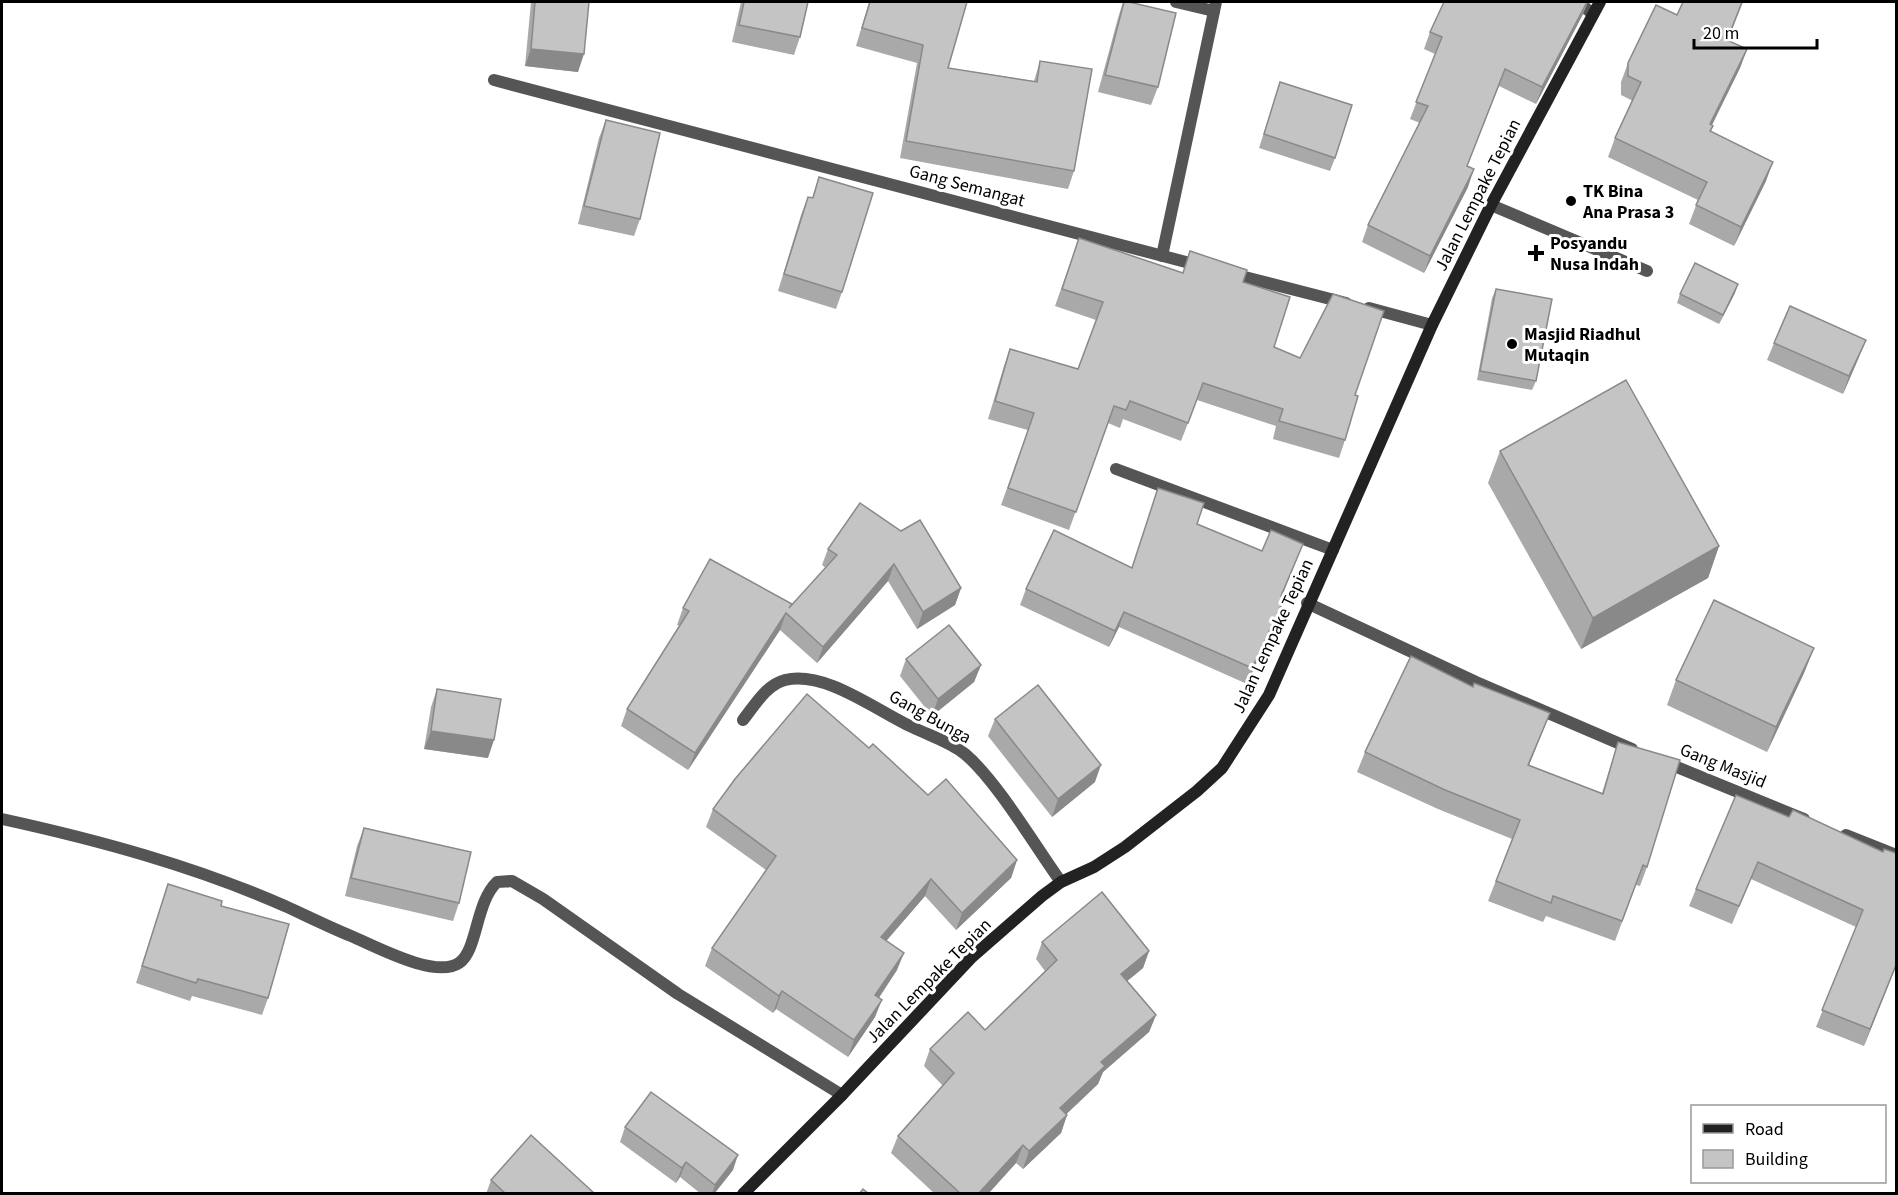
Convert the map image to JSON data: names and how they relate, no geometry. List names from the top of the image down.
{
  "streets": {
    "street": [
      "Gang Semangat",
      "Jalan Lempake Tepian",
      "Gang Bunga",
      "Gang Masjid"
    ]
  },
  "crossings": [
    ["Gang Semangat", "Jalan Lempake Tepian"],
    ["Jalan Lempake Tepian", "Gang Bunga"],
    ["Jalan Lempake Tepian", "Gang Masjid"]
  ],
  "places": {
    "other": ["TK Bina Ana Prasa 3", "Masjid Riadhul Mutaqin"],
    "health": ["Posyandu Nusa Indah"]
  },
  "legend": ["Road", "Building"],
  "scale_bar": "20 m"
}
